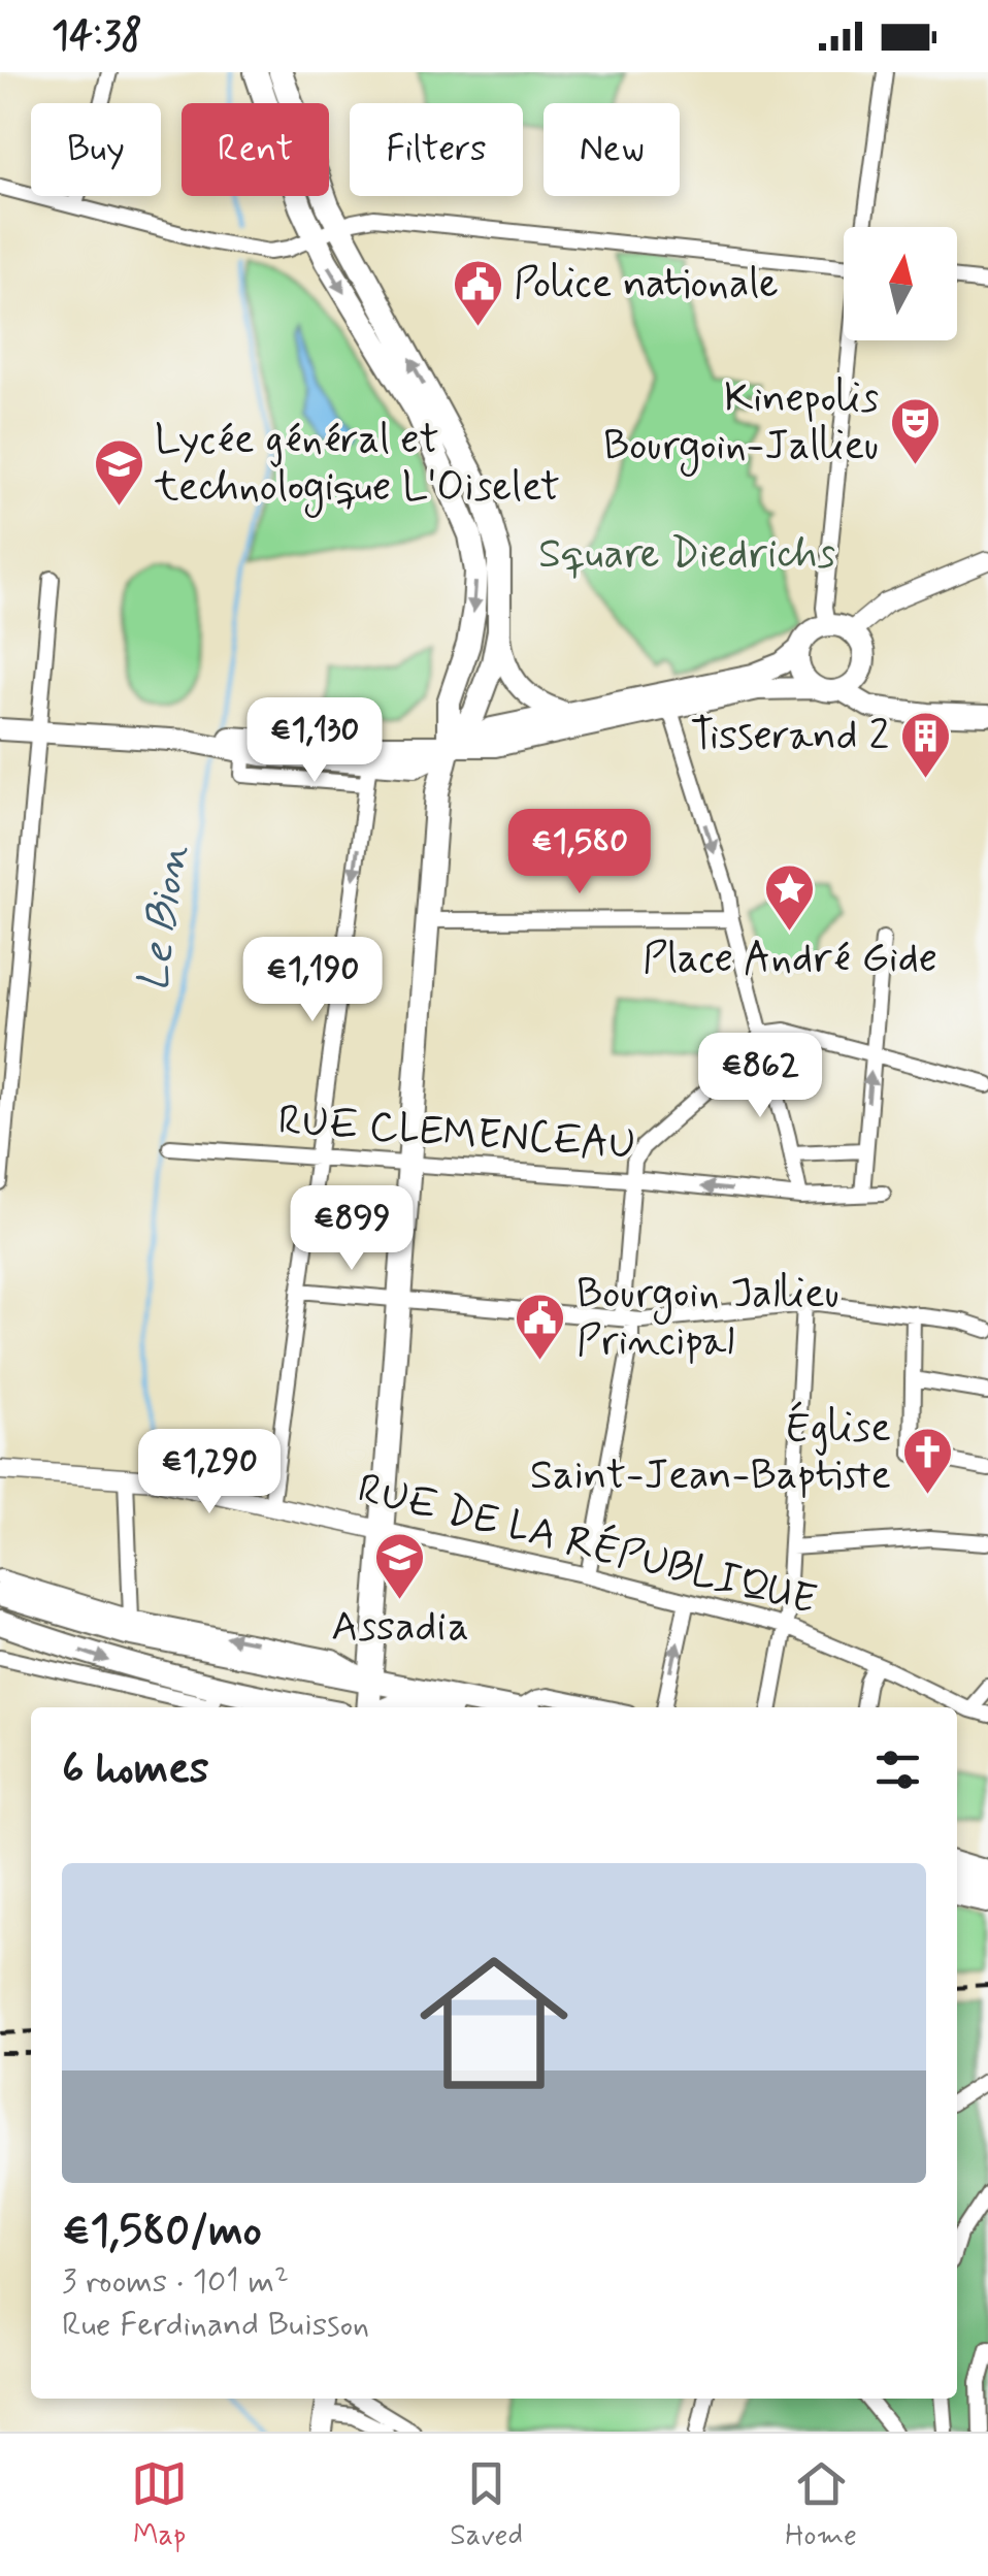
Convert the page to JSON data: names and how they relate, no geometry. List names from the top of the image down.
{
  "streets": {
    "street": ["RUE CLEMENCEAU", "RUE DE LA RÉPUBLIQUE"]
  },
  "water": ["Le Bion"],
  "parks": ["Square Diedrichs"],
  "places": {
    "public building": ["Police nationale", "Bourgoin Jallieu Principal"],
    "theatre": ["Kinepolis Bourgoin-Jallieu"],
    "school or university": ["Lycée général et technologique L'Oiselet", "Assadia"],
    "building": ["Tisserand 2"],
    "place": ["Place André Gide"],
    "church": ["Église Saint-Jean-Baptiste"]
  },
  "north": "top",
  "page": {
    "status": "14:38",
    "chip": [
      "Buy",
      "Rent",
      "Filters",
      "New"
    ],
    "price": [
      "€1,130",
      "€1,580",
      "€1,190",
      "€862",
      "€899",
      "€1,290"
    ],
    "heading": "6 homes",
    "list": [
      {
        "name": "€1,580/mo",
        "note": "3 rooms · 101 m² · Rue Ferdinand Buisson"
      }
    ],
    "tabs": ["Map", "Saved", "Home"]
  }
}
